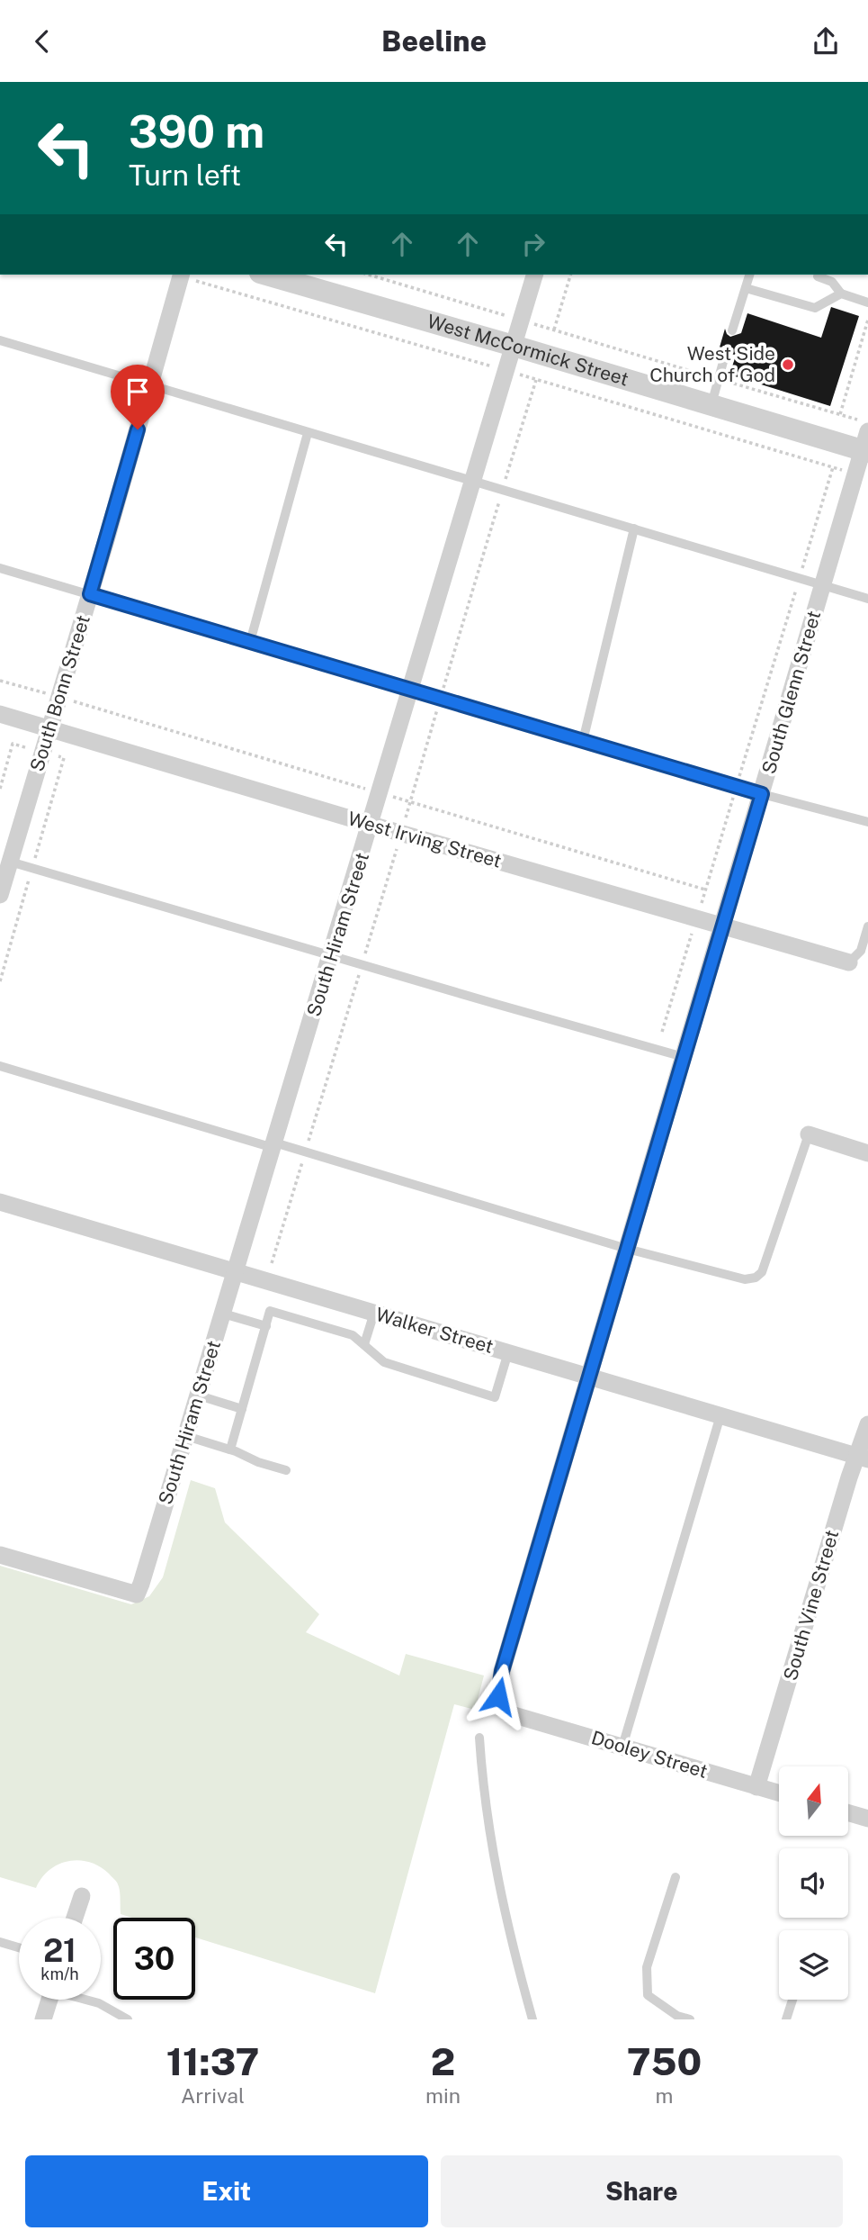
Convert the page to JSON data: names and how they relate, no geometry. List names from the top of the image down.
{
  "streets": {
    "street": [
      "West McCormick Street",
      "South Glenn Street",
      "South Bonn Street",
      "West Irving Street",
      "South Hiram Street",
      "Walker Street",
      "South Vine Street",
      "Dooley Street"
    ]
  },
  "crossings": [
    ["West McCormick Street", "South Glenn Street"],
    ["West McCormick Street", "South Hiram Street"],
    ["South Glenn Street", "West Irving Street"],
    ["South Glenn Street", "Walker Street"],
    ["South Glenn Street", "Dooley Street"],
    ["South Bonn Street", "West Irving Street"],
    ["West Irving Street", "South Hiram Street"],
    ["South Hiram Street", "Walker Street"],
    ["Walker Street", "South Vine Street"],
    ["South Vine Street", "Dooley Street"]
  ],
  "places": ["West Side Church of God"],
  "north": "top",
  "page": {
    "header": "Beeline",
    "turn": ["390 m", "Turn left"],
    "speed": "21 km/h",
    "limit": "30",
    "eta": [
      "11:37",
      "Arrival",
      "2",
      "min",
      "750",
      "m"
    ],
    "buttons": ["Exit", "Share"]
  }
}
